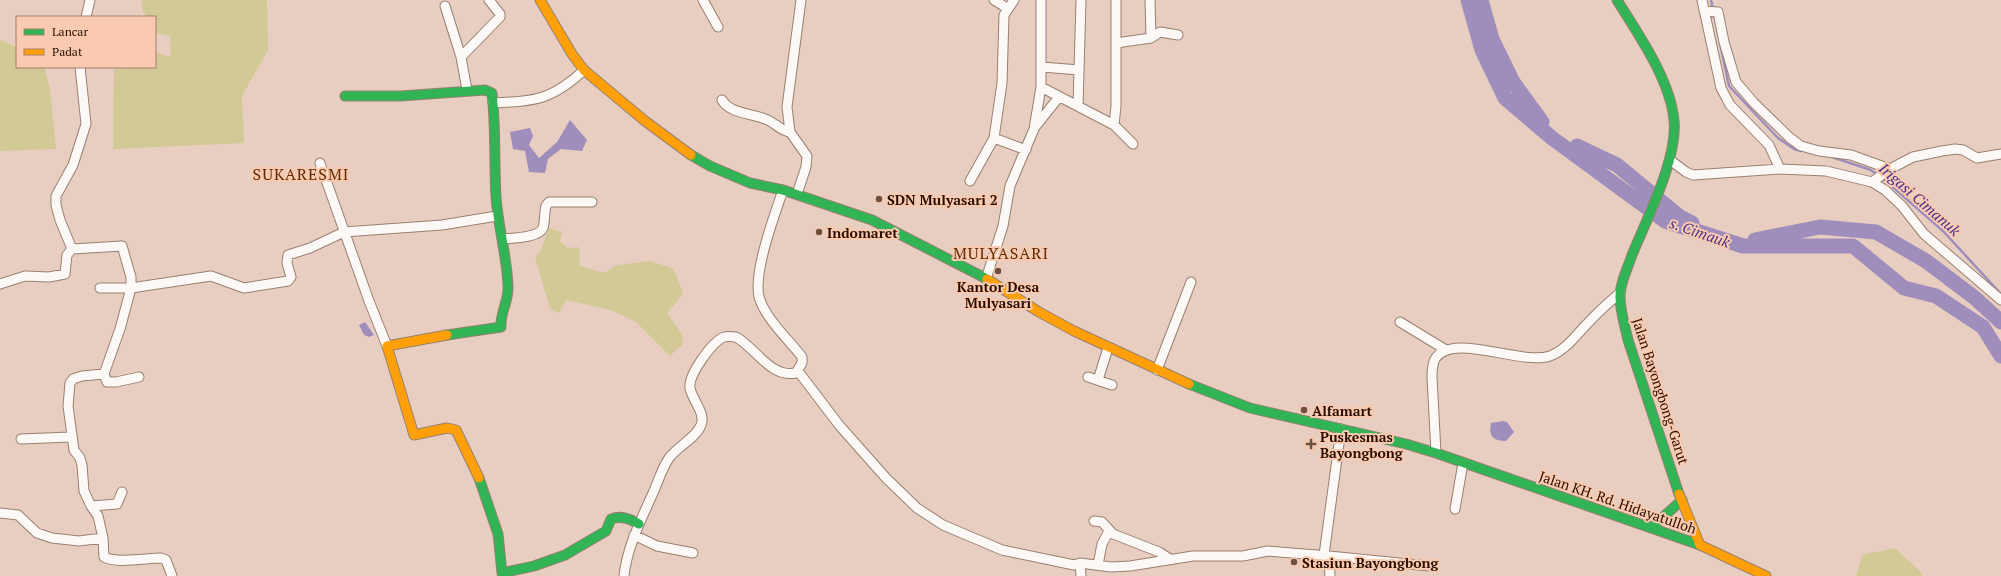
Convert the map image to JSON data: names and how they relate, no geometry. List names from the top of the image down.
{
  "streets": {
    "main road": ["Jalan Bayongbong-Garut", "Jalan KH. Rd. Hidayatulloh"]
  },
  "crossings": [
    ["Jalan Bayongbong-Garut", "Jalan KH. Rd. Hidayatulloh"]
  ],
  "districts": ["SUKARESMI", "MULYASARI"],
  "water": ["Irigasi Cimanuk", "s. Cimauk"],
  "places": {
    "other": [
      "SDN Mulyasari 2",
      "Indomaret",
      "Kantor Desa Mulyasari",
      "Alfamart",
      "Stasiun Bayongbong"
    ],
    "health": ["Puskesmas Bayongbong"]
  },
  "legend": ["Lancar", "Padat"]
}
